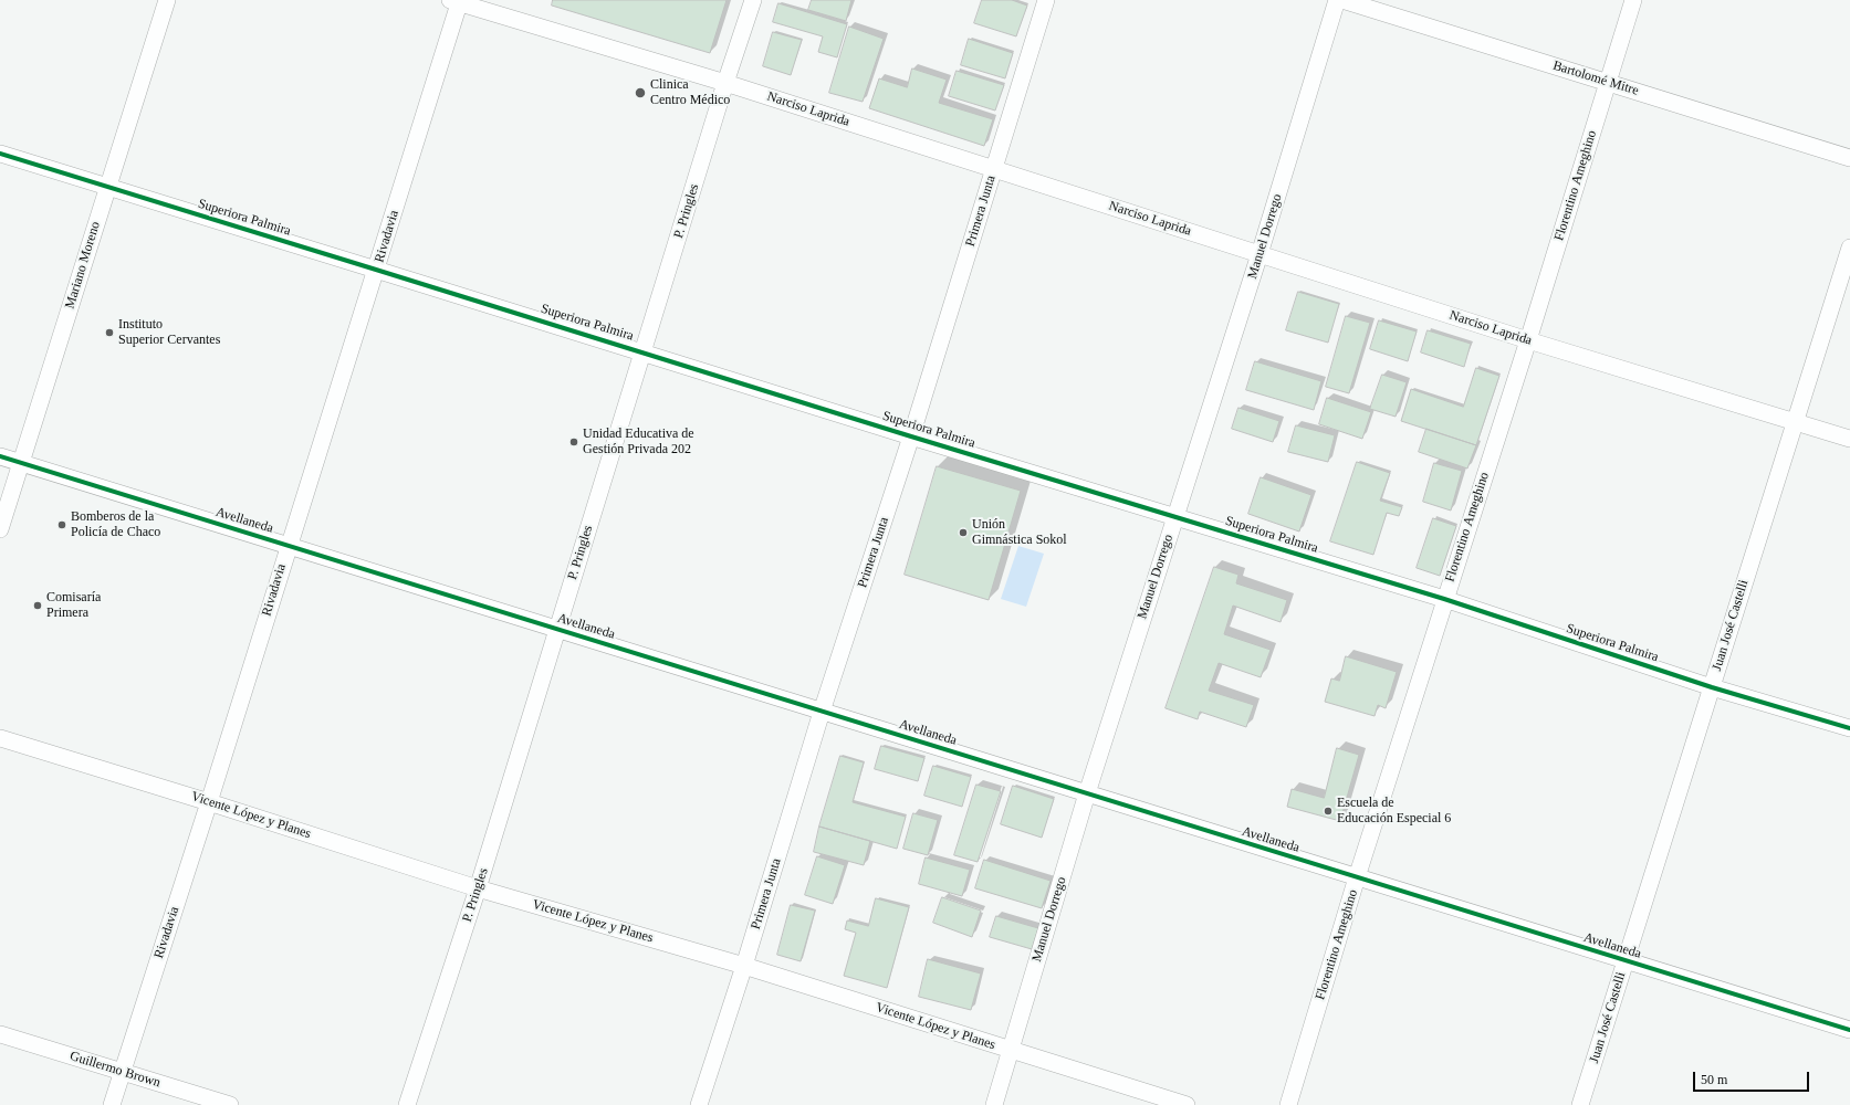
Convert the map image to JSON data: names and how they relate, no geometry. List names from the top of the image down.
{
  "streets": {
    "street": [
      "Bartolomé Mitre",
      "Narciso Laprida",
      "Florentino Ameghino",
      "P. Pringles",
      "Primera Junta",
      "Superiora Palmira",
      "Rivadavia",
      "Manuel Dorrego",
      "Mariano Moreno",
      "Avellaneda",
      "Juan José Castelli",
      "Vicente López y Planes",
      "Guillermo Brown"
    ]
  },
  "crossings": [
    ["Bartolomé Mitre", "Florentino Ameghino"],
    ["Narciso Laprida", "Florentino Ameghino"],
    ["Narciso Laprida", "P. Pringles"],
    ["Narciso Laprida", "Primera Junta"],
    ["Narciso Laprida", "Rivadavia"],
    ["Narciso Laprida", "Manuel Dorrego"],
    ["Narciso Laprida", "Juan José Castelli"],
    ["Florentino Ameghino", "Superiora Palmira"],
    ["Florentino Ameghino", "Avellaneda"],
    ["P. Pringles", "Superiora Palmira"],
    ["P. Pringles", "Avellaneda"],
    ["P. Pringles", "Vicente López y Planes"],
    ["Primera Junta", "Superiora Palmira"],
    ["Primera Junta", "Avellaneda"],
    ["Primera Junta", "Vicente López y Planes"],
    ["Superiora Palmira", "Rivadavia"],
    ["Superiora Palmira", "Manuel Dorrego"],
    ["Superiora Palmira", "Mariano Moreno"],
    ["Superiora Palmira", "Juan José Castelli"],
    ["Rivadavia", "Avellaneda"],
    ["Rivadavia", "Vicente López y Planes"],
    ["Rivadavia", "Guillermo Brown"],
    ["Manuel Dorrego", "Avellaneda"],
    ["Manuel Dorrego", "Vicente López y Planes"],
    ["Mariano Moreno", "Avellaneda"],
    ["Avellaneda", "Juan José Castelli"]
  ],
  "places": [
    "Clinica Centro Médico",
    "Instituto Superior Cervantes",
    "Unidad Educativa de Gestión Privada 202",
    "Bomberos de la Policía de Chaco",
    "Unión Gimnástica Sokol",
    "Comisaría Primera",
    "Escuela de Educación Especial 6"
  ],
  "scale_bar": "50 m"
}
